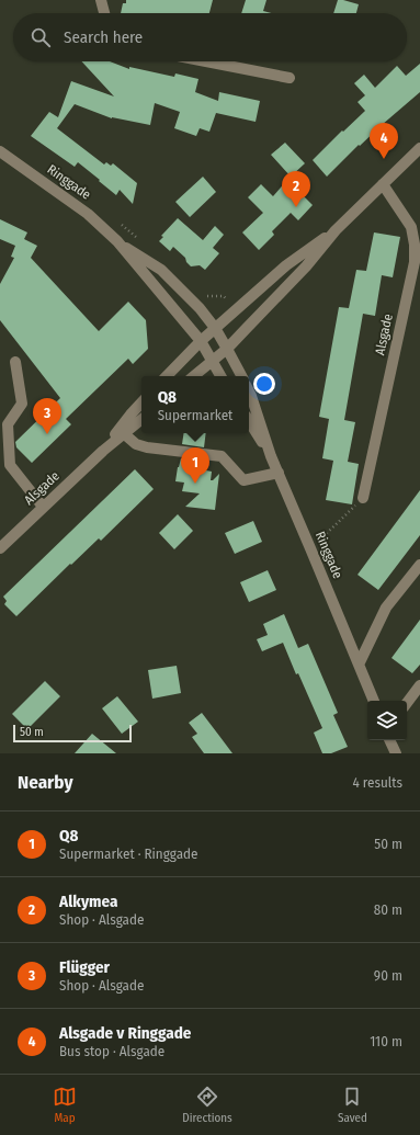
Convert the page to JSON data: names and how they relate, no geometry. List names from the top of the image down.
{
  "streets": {
    "street": ["Ringgade", "Alsgade"]
  },
  "scale_bar": "50 m",
  "page": {
    "search": "Search here",
    "pins": [
      "4",
      "2",
      "3",
      "1"
    ],
    "popup": ["Q8", "Supermarket"],
    "scale": "50 m",
    "heading": ["Nearby", "4 results"],
    "list": [
      {
        "mark": "1",
        "name": "Q8",
        "note": "Supermarket · Ringgade",
        "value": "50 m"
      },
      {
        "mark": "2",
        "name": "Alkymea",
        "note": "Shop · Alsgade",
        "value": "80 m"
      },
      {
        "mark": "3",
        "name": "Flügger",
        "note": "Shop · Alsgade",
        "value": "90 m"
      },
      {
        "mark": "4",
        "name": "Alsgade v Ringgade",
        "note": "Bus stop · Alsgade",
        "value": "110 m"
      }
    ],
    "nav": ["Map", "Directions", "Saved"]
  }
}
